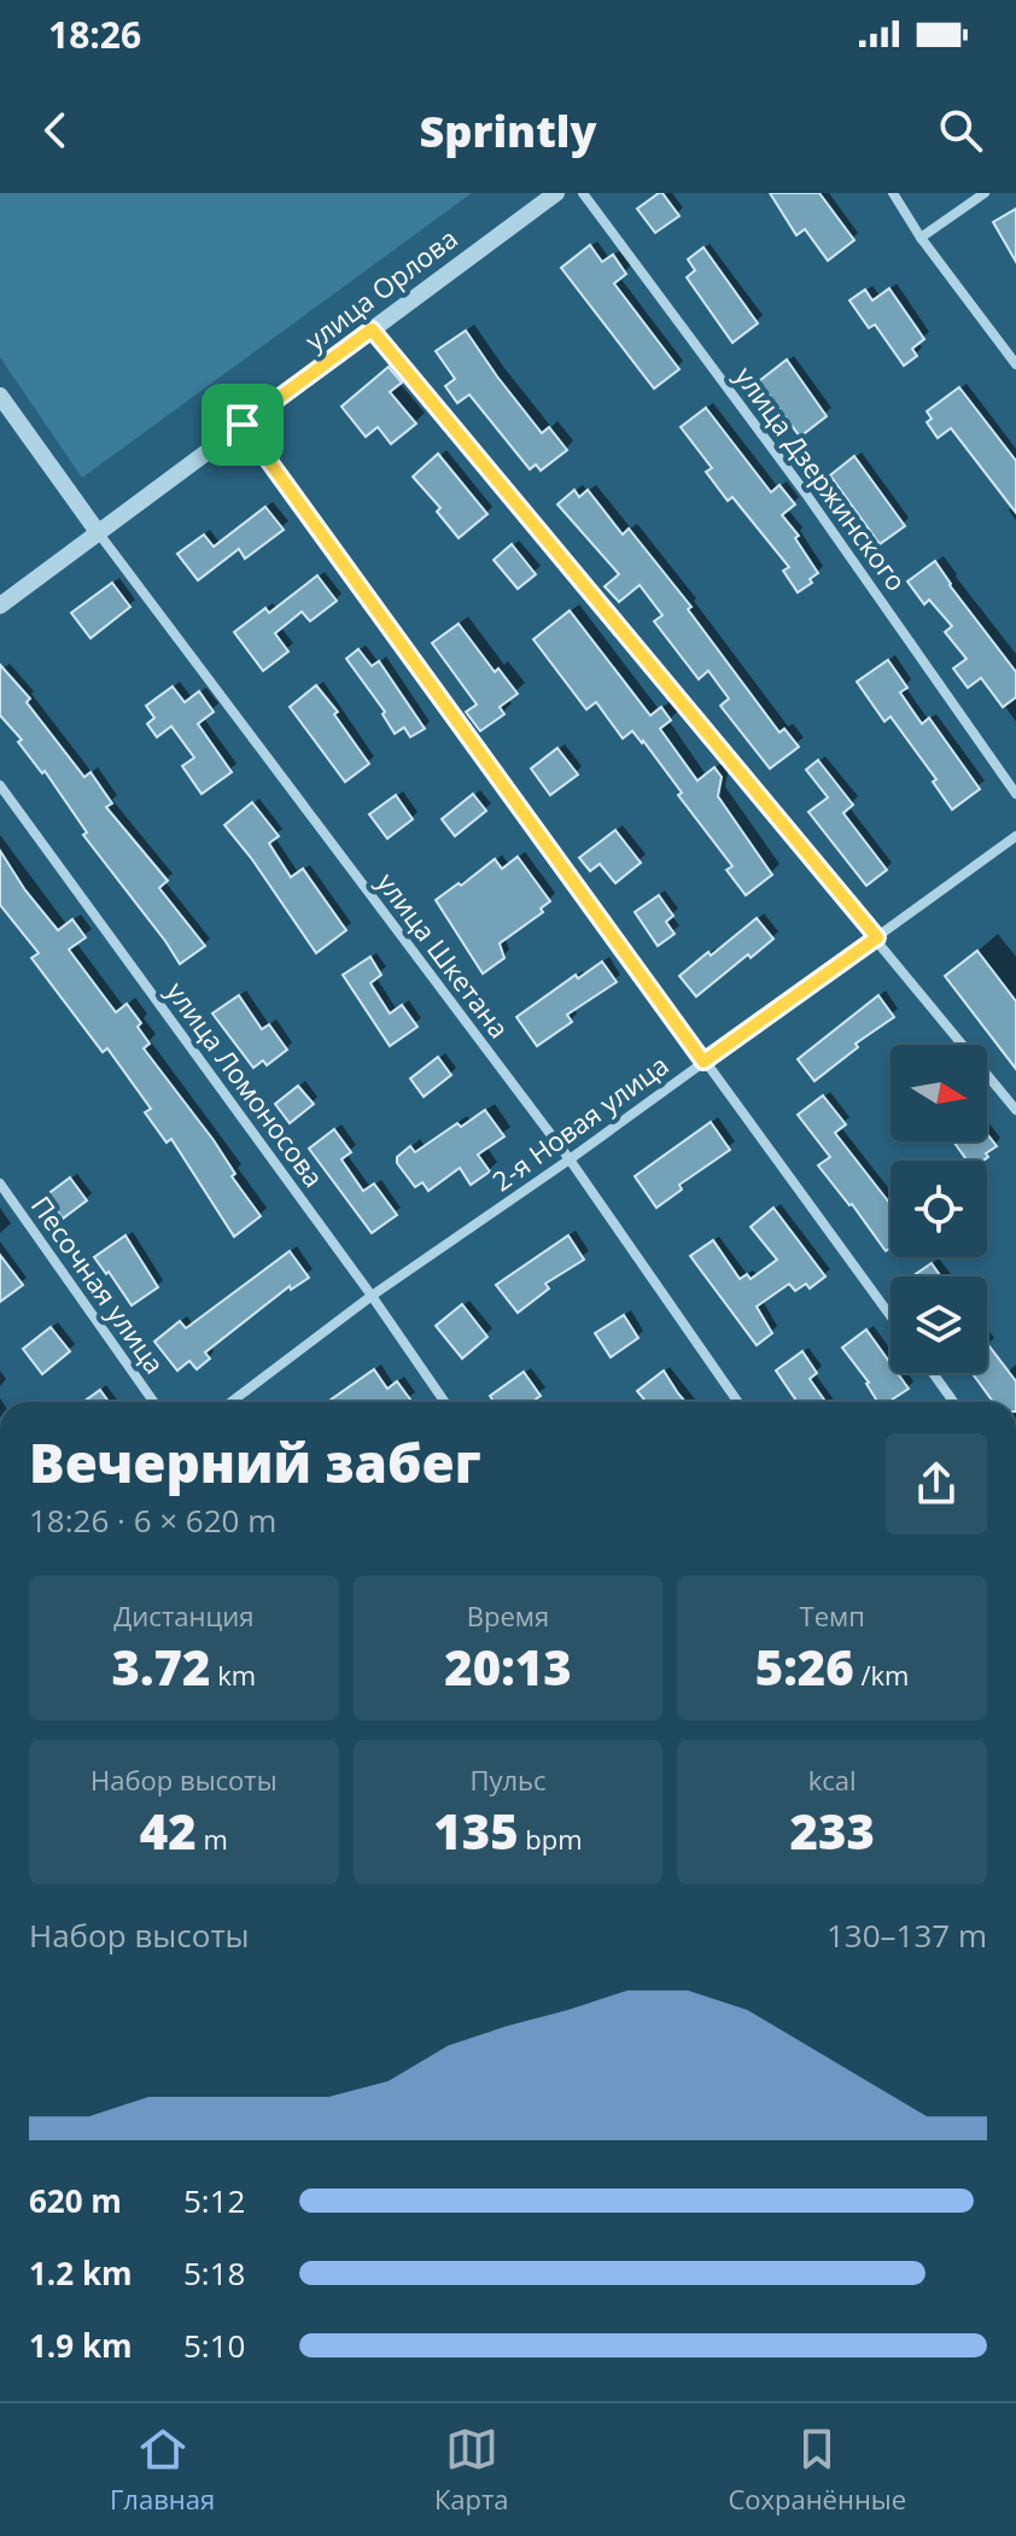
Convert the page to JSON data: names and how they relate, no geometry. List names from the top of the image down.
{
  "streets": {
    "street": [
      "улица Орлова",
      "улица Дзержинского",
      "улица Шкетана",
      "улица Ломоносова",
      "2-я Новая улица",
      "Песочная улица"
    ]
  },
  "crossings": [
    ["улица Орлова", "улица Шкетана"],
    ["улица Шкетана", "2-я Новая улица"],
    ["улица Ломоносова", "2-я Новая улица"]
  ],
  "north": "right",
  "page": {
    "status": "18:26",
    "header": "Sprintly",
    "heading": ["Вечерний забег", "18:26 · 6 × 620 m"],
    "stats": [
      ["Дистанция", "3.72 km"],
      ["Время", "20:13"],
      ["Темп", "5:26 /km"],
      ["Набор высоты", "42 m"],
      ["Пульс", "135 bpm"],
      ["kcal", "233"]
    ],
    "chart": ["Набор высоты", "130–137 m"],
    "list": [
      {
        "name": "620 m",
        "note": "5:12"
      },
      {
        "name": "1.2 km",
        "note": "5:18"
      },
      {
        "name": "1.9 km",
        "note": "5:10"
      }
    ],
    "tabs": ["Главная", "Карта", "Сохранённые"]
  }
}
